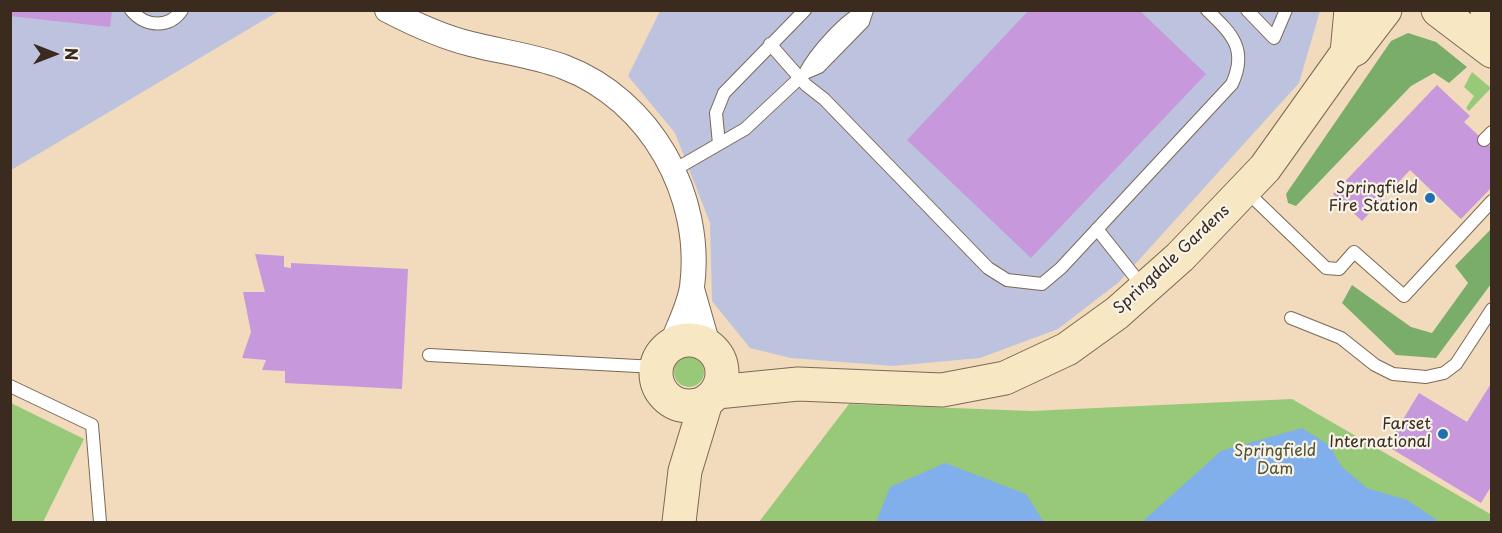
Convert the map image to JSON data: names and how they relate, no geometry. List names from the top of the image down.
{
  "streets": {
    "street": ["Springdale Gardens"]
  },
  "parks": ["Springfield Dam"],
  "places": ["Springfield Fire Station", "Farset International"],
  "north": "right"
}
